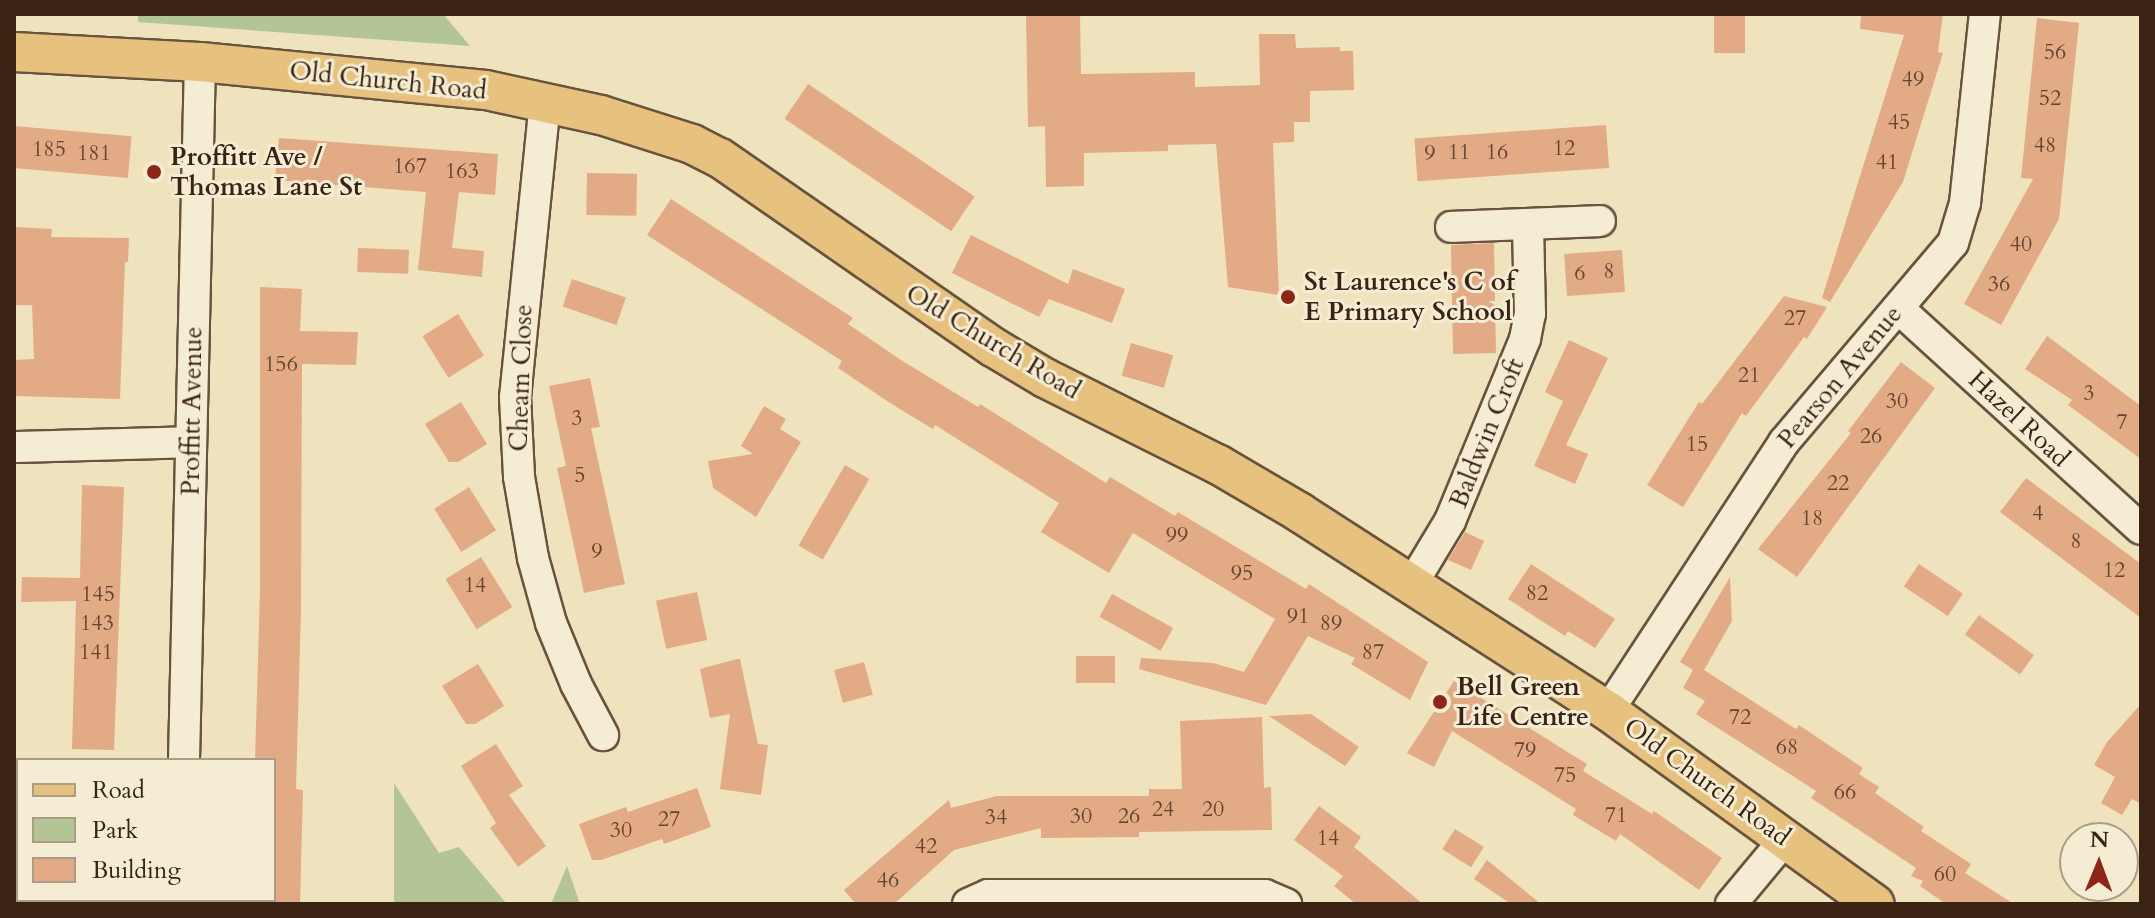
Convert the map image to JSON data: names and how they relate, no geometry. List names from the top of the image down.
{
  "streets": {
    "main road": ["Old Church Road"],
    "street": [
      "Pearson Avenue",
      "Cheam Close",
      "Proffitt Avenue",
      "Hazel Road",
      "Baldwin Croft"
    ]
  },
  "crossings": [
    ["Old Church Road", "Pearson Avenue"],
    ["Old Church Road", "Cheam Close"],
    ["Old Church Road", "Proffitt Avenue"],
    ["Old Church Road", "Baldwin Croft"],
    ["Pearson Avenue", "Hazel Road"]
  ],
  "places": ["Proffitt Ave / Thomas Lane St", "St Laurence's C of E Primary School", "Bell Green Life Centre"],
  "house_numbers": [
    "56",
    "49",
    "52",
    "45",
    "48",
    "12",
    "185",
    "11",
    "16",
    "181",
    "9",
    "41",
    "167",
    "163",
    "40",
    "8",
    "6",
    "36",
    "27",
    "156",
    "21",
    "3",
    "30",
    "3",
    "7",
    "26",
    "15",
    "5",
    "22",
    "4",
    "18",
    "99",
    "8",
    "9",
    "12",
    "95",
    "14",
    "82",
    "145",
    "91",
    "143",
    "89",
    "141",
    "87",
    "72",
    "68",
    "79",
    "75",
    "66",
    "24",
    "20",
    "71",
    "30",
    "26",
    "34",
    "27",
    "30",
    "14",
    "42",
    "60",
    "46"
  ],
  "legend": ["Road", "Park", "Building"],
  "north": "top"
}
